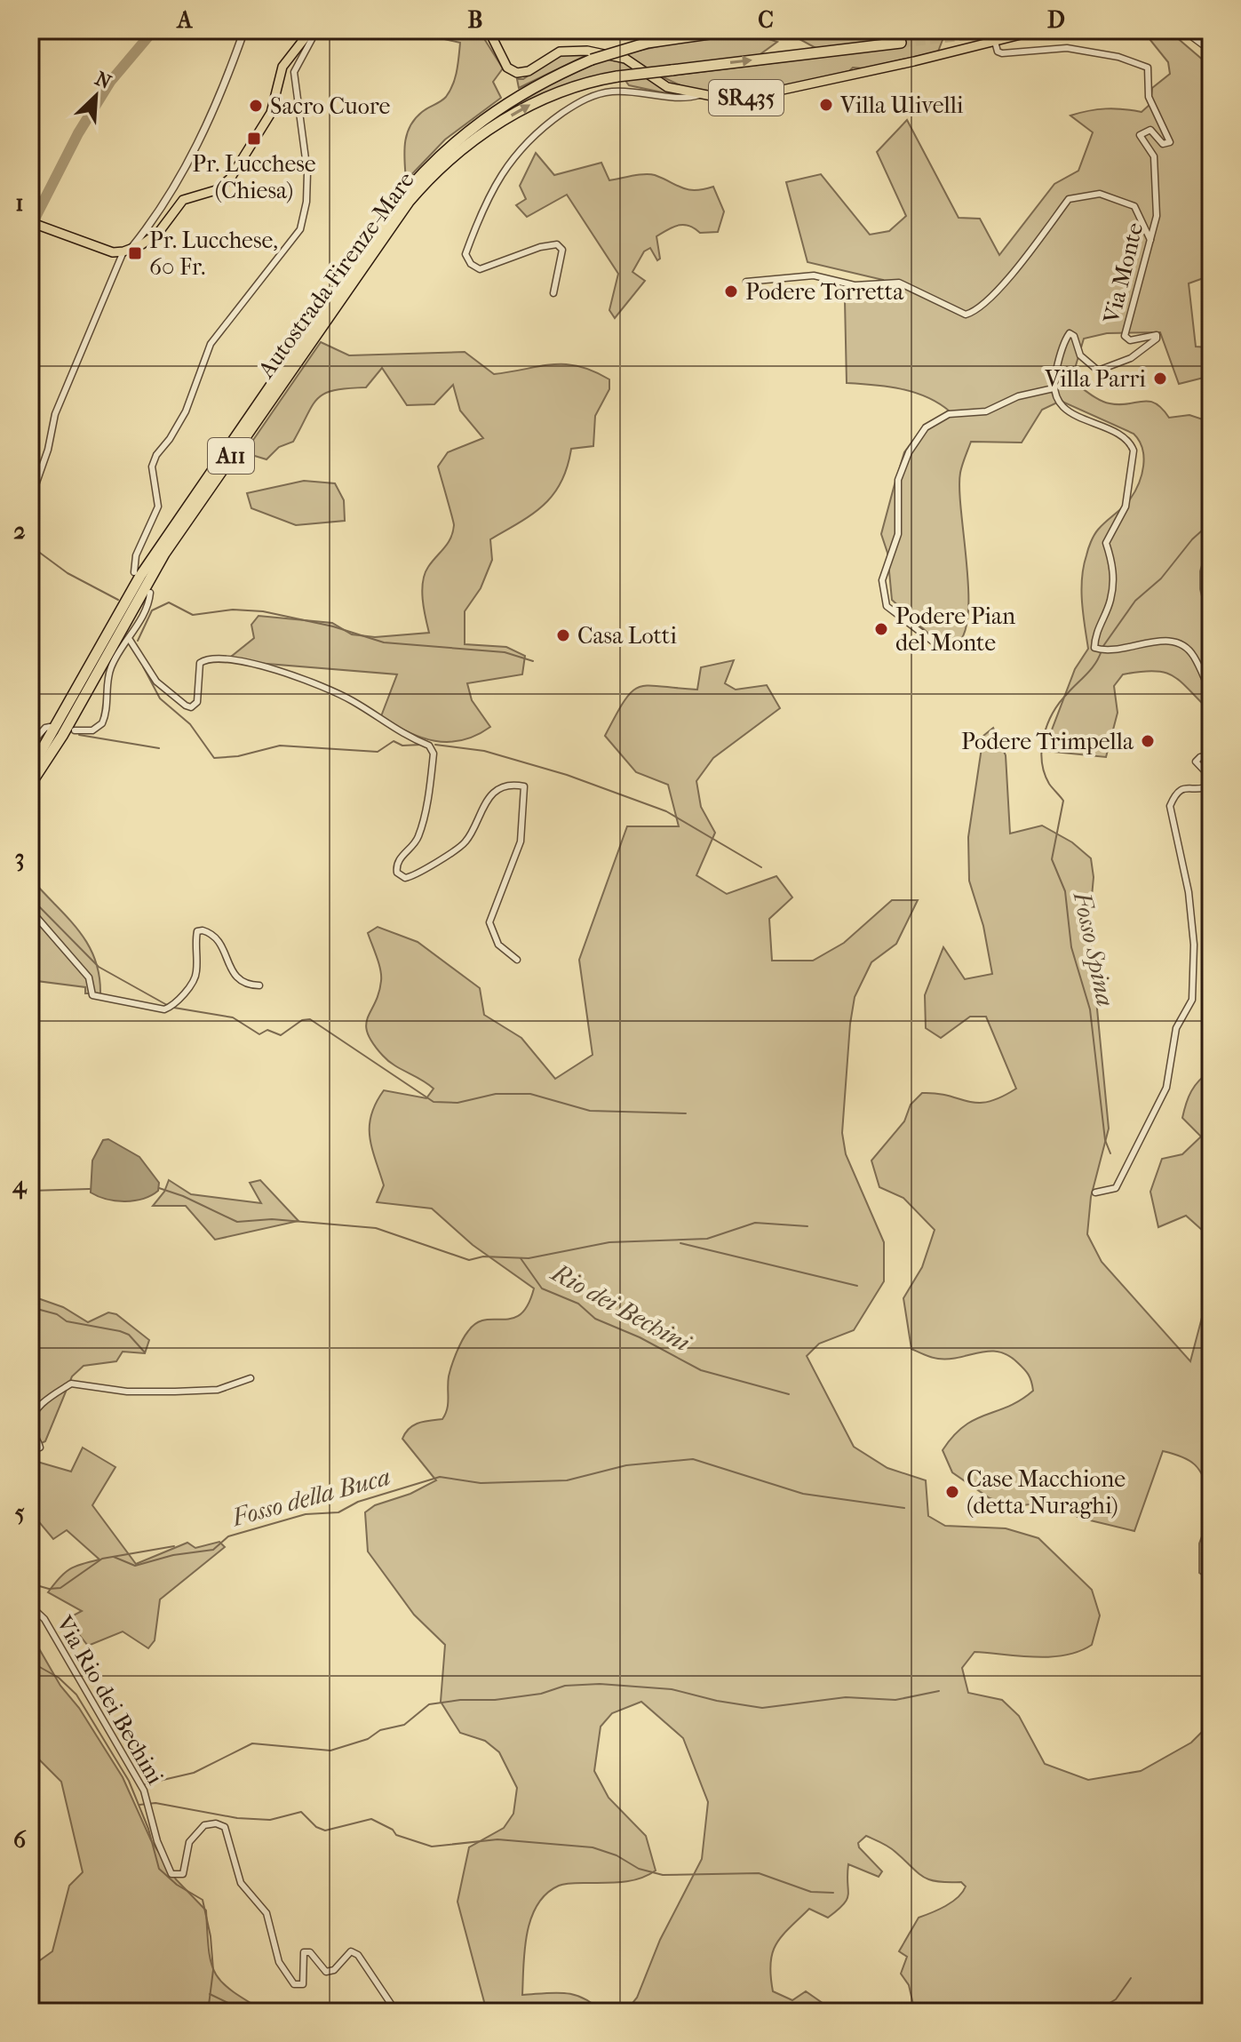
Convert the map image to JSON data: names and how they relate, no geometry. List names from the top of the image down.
{
  "streets": {
    "highway": ["Autostrada Firenze-Mare", "A11"],
    "main road": ["SR435"],
    "street": ["Via Monte", "Via Rio dei Bechini"]
  },
  "crossings": [
    ["SR435", "Via Monte"]
  ],
  "water": ["Fosso Spina", "Rio dei Bechini", "Fosso della Buca"],
  "places": {
    "other": [
      "Villa Ulivelli",
      "Sacro Cuore",
      "Podere Torretta",
      "Villa Parri",
      "Podere Pian del Monte",
      "Casa Lotti",
      "Podere Trimpella",
      "Case Macchione (detta Nuraghi)"
    ],
    "transit": ["Pr. Lucchese (Chiesa)", "Pr. Lucchese, 60 Fr."]
  },
  "north": "top right",
  "grid": {
    "columns": [
      "A",
      "B",
      "C",
      "D"
    ],
    "rows": [
      "1",
      "2",
      "3",
      "4",
      "5",
      "6"
    ]
  }
}
